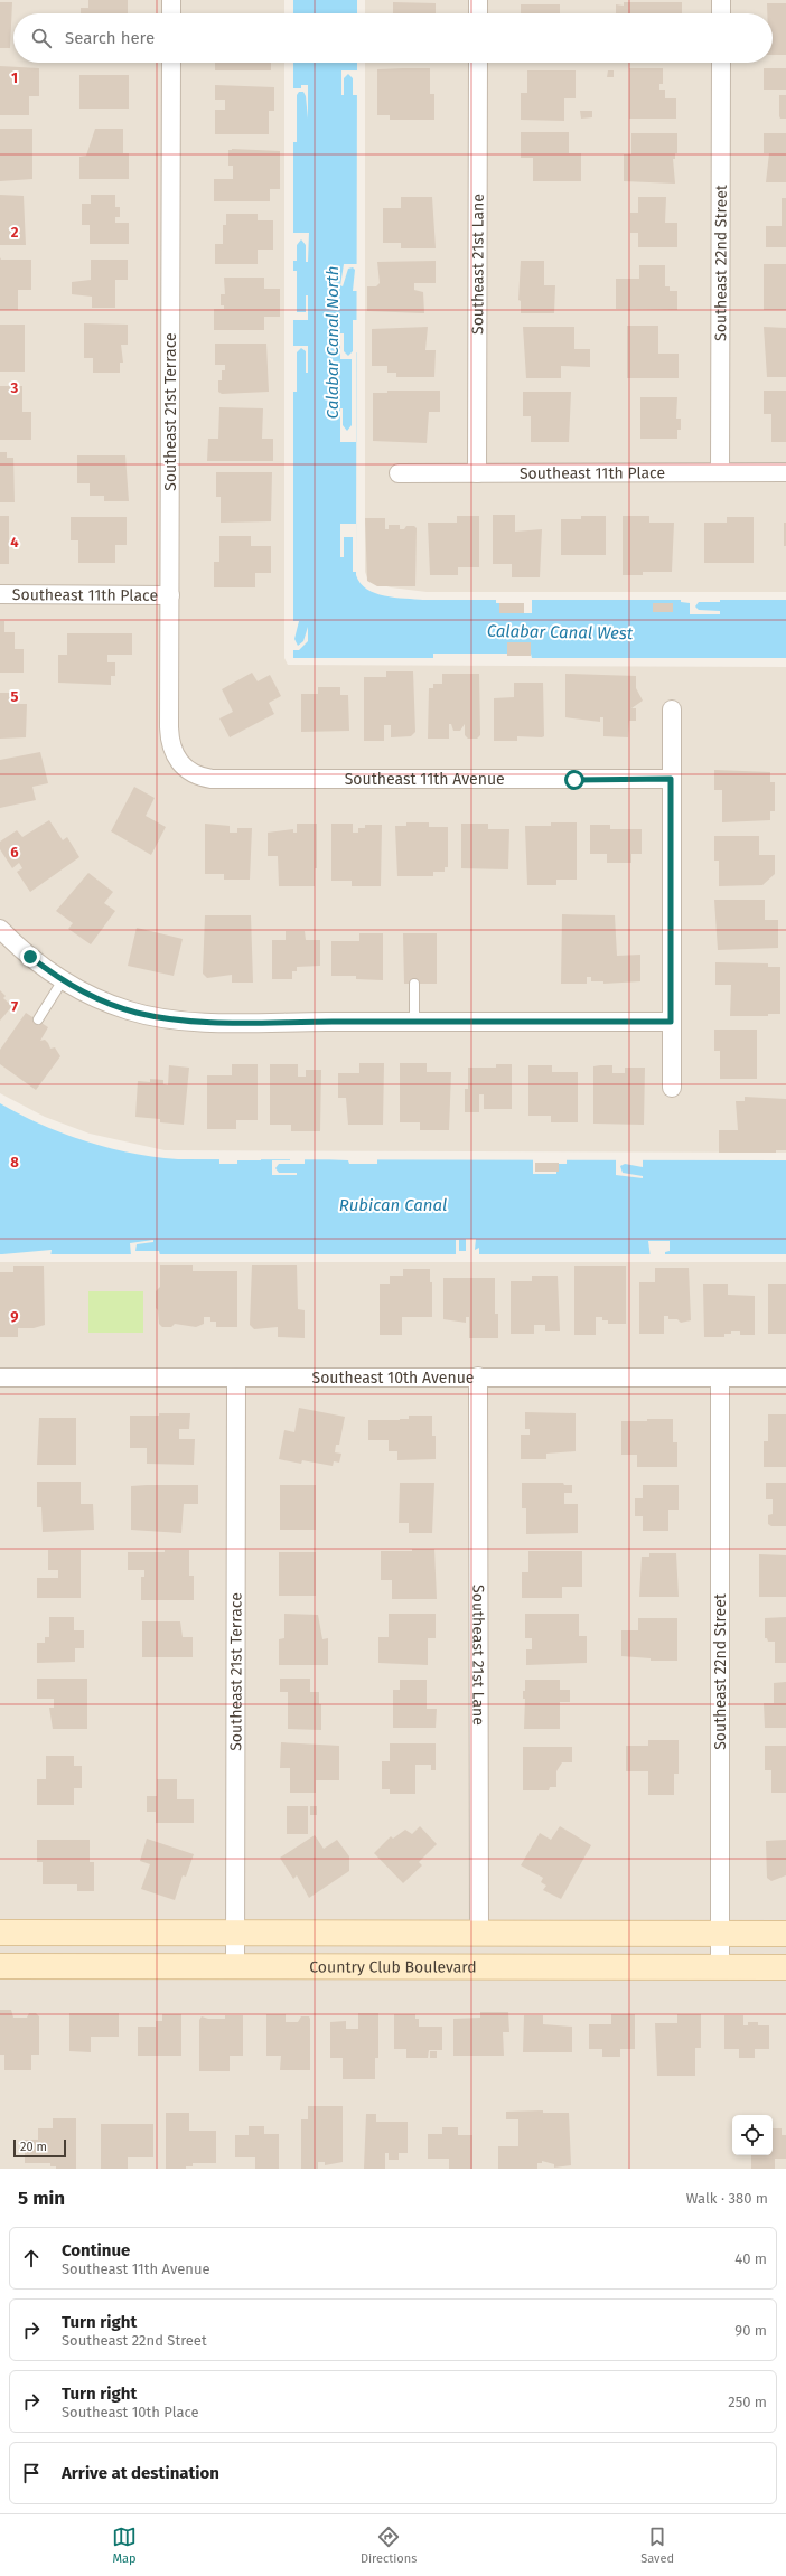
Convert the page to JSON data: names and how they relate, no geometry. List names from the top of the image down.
{
  "streets": {
    "main road": ["Country Club Boulevard"],
    "street": [
      "Southeast 22nd Street",
      "Southeast 21st Lane",
      "Southeast 21st Terrace",
      "Southeast 11th Place",
      "Southeast 11th Avenue",
      "Southeast 10th Avenue"
    ]
  },
  "crossings": [
    ["Southeast 22nd Street", "Southeast 11th Place"],
    ["Southeast 22nd Street", "Southeast 10th Avenue"],
    ["Southeast 22nd Street", "Country Club Boulevard"],
    ["Southeast 21st Lane", "Southeast 11th Place"],
    ["Southeast 21st Lane", "Southeast 10th Avenue"],
    ["Southeast 21st Terrace", "Southeast 11th Place"],
    ["Southeast 21st Terrace", "Southeast 11th Avenue"],
    ["Southeast 21st Terrace", "Southeast 10th Avenue"],
    ["Southeast 21st Terrace", "Country Club Boulevard"]
  ],
  "water": ["Calabar Canal North", "Calabar Canal West", "Rubican Canal"],
  "scale_bar": "20 m",
  "page": {
    "search": "Search here",
    "scale": "20 m",
    "heading": ["5 min", "Walk · 380 m"],
    "list": [
      ["Continue", "Southeast 11th Avenue", "40 m"],
      ["Turn right", "Southeast 22nd Street", "90 m"],
      ["Turn right", "Southeast 10th Place", "250 m"],
      "Arrive at destination"
    ],
    "nav": ["Map", "Directions", "Saved"]
  },
  "grid": {
    "rows": [
      "1",
      "2",
      "3",
      "4",
      "5",
      "6",
      "7",
      "8",
      "9"
    ]
  }
}
